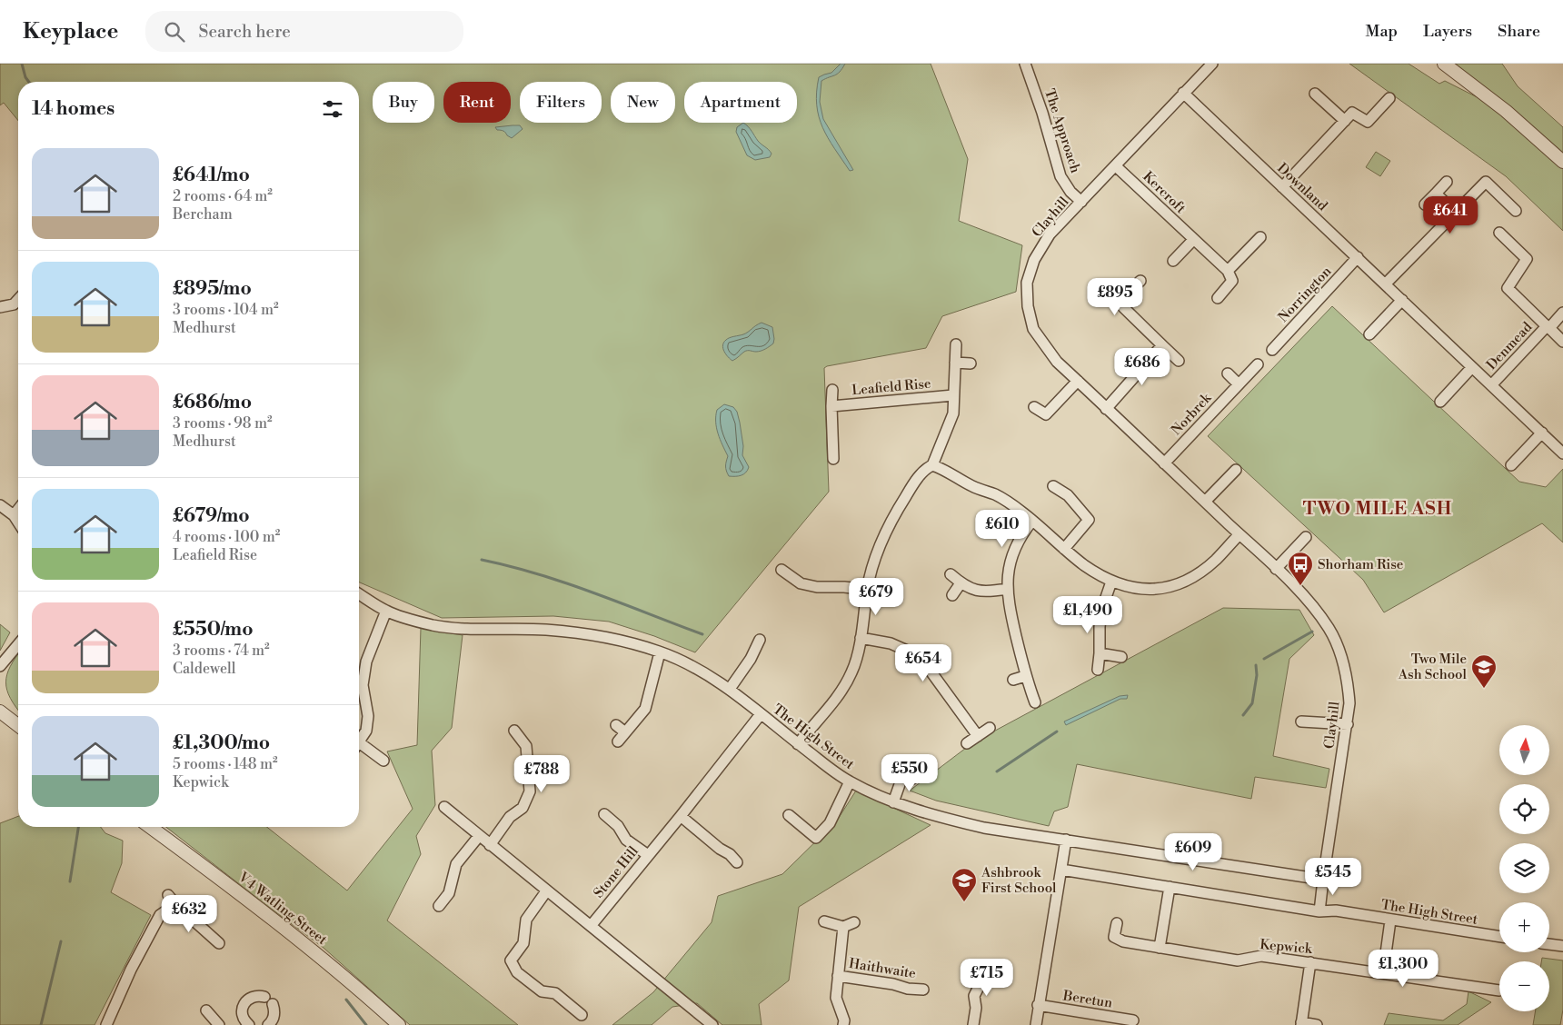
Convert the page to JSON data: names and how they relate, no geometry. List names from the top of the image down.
{
  "streets": {
    "street": [
      "The Approach",
      "Downland",
      "Kercroft",
      "Clayhill",
      "Norrington",
      "Denmead",
      "Leafield Rise",
      "Norbrek",
      "The High Street",
      "Stone Hill",
      "V4 Watling Street",
      "Kepwick",
      "Haithwaite",
      "Beretun"
    ]
  },
  "crossings": [
    ["The Approach", "Clayhill"],
    ["Downland", "Clayhill"],
    ["Downland", "Norrington"],
    ["Downland", "Denmead"],
    ["Kercroft", "Clayhill"],
    ["Clayhill", "Norbrek"],
    ["Clayhill", "The High Street"],
    ["The High Street", "Stone Hill"]
  ],
  "districts": ["TWO MILE ASH"],
  "places": {
    "bus stop": ["Shorham Rise"],
    "school or university": ["Two Mile Ash School", "Ashbrook First School"]
  },
  "north": "top",
  "page": {
    "header": "Keyplace",
    "search": "Search here",
    "nav": ["Map", "Layers", "Share"],
    "chip": [
      "Buy",
      "Rent",
      "Filters",
      "New",
      "Apartment"
    ],
    "heading": "14 homes",
    "list": [
      {
        "name": "£641/mo",
        "note": "2 rooms · 64 m² · Bercham"
      },
      {
        "name": "£895/mo",
        "note": "3 rooms · 104 m² · Medhurst"
      },
      {
        "name": "£686/mo",
        "note": "3 rooms · 98 m² · Medhurst"
      },
      {
        "name": "£679/mo",
        "note": "4 rooms · 100 m² · Leafield Rise"
      },
      {
        "name": "£550/mo",
        "note": "3 rooms · 74 m² · Caldewell"
      },
      {
        "name": "£1,300/mo",
        "note": "5 rooms · 148 m² · Kepwick"
      }
    ],
    "price": [
      "£641",
      "£895",
      "£686",
      "£610",
      "£679",
      "£1,490",
      "£654",
      "£550",
      "£788",
      "£609",
      "£545",
      "£632",
      "£1,300",
      "£715"
    ],
    "map_buttons": ["+", "−"]
  }
}
